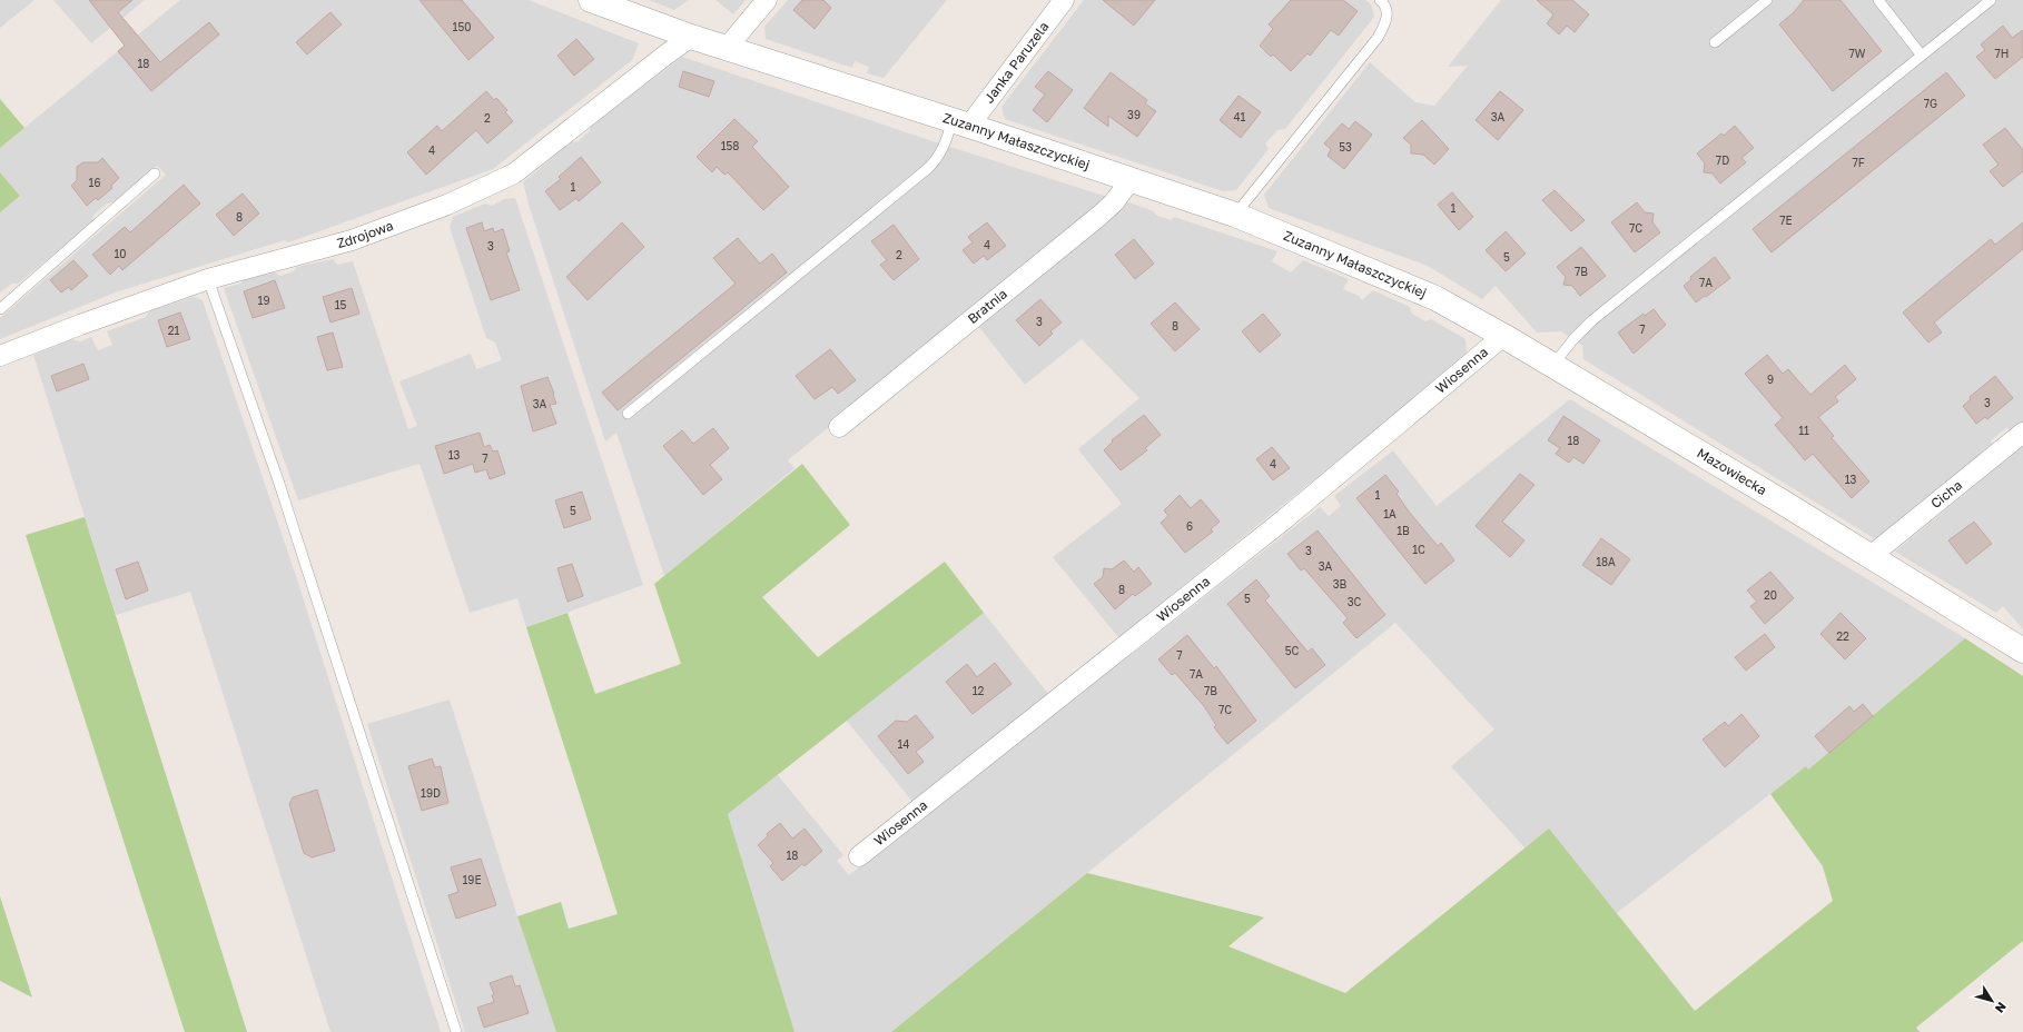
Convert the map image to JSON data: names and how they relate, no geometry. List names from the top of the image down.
{
  "streets": {
    "street": [
      "Janka Paruzela",
      "Zuzanny Małaszczyckiej",
      "Zdrojowa",
      "Bratnia",
      "Wiosenna",
      "Mazowiecka",
      "Cicha"
    ]
  },
  "crossings": [
    ["Janka Paruzela", "Zuzanny Małaszczyckiej"],
    ["Zuzanny Małaszczyckiej", "Zdrojowa"],
    ["Zuzanny Małaszczyckiej", "Bratnia"],
    ["Zuzanny Małaszczyckiej", "Mazowiecka"],
    ["Wiosenna", "Mazowiecka"],
    ["Mazowiecka", "Cicha"]
  ],
  "house_numbers": [
    "150",
    "7W",
    "7H",
    "18",
    "7G",
    "39",
    "41",
    "3A",
    "2",
    "158",
    "53",
    "4",
    "7D",
    "7F",
    "16",
    "1",
    "1",
    "8",
    "7E",
    "7C",
    "4",
    "3",
    "10",
    "2",
    "5",
    "7B",
    "7A",
    "19",
    "15",
    "3",
    "8",
    "7",
    "21",
    "9",
    "3",
    "3A",
    "11",
    "18",
    "13",
    "7",
    "4",
    "13",
    "1",
    "5",
    "1A",
    "6",
    "1B",
    "1C",
    "3",
    "18A",
    "3A",
    "3B",
    "8",
    "20",
    "5",
    "3C",
    "22",
    "5C",
    "7",
    "7A",
    "12",
    "7B",
    "7C",
    "14",
    "19D",
    "18",
    "19E"
  ],
  "north": "bottom right"
}
